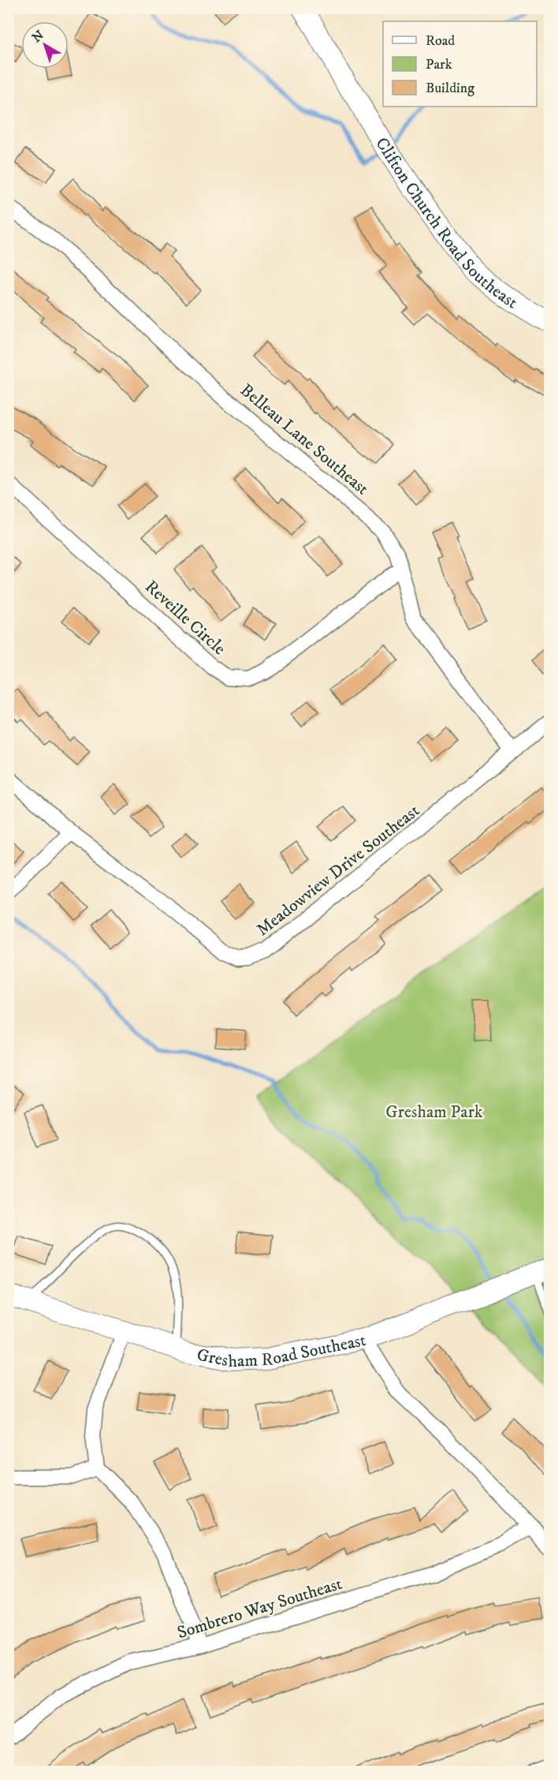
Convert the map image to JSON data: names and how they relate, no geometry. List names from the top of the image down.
{
  "streets": {
    "street": [
      "Clifton Church Road Southeast",
      "Belleau Lane Southeast",
      "Reveille Circle",
      "Meadowview Drive Southeast",
      "Gresham Road Southeast",
      "Sombrero Way Southeast"
    ]
  },
  "crossings": [
    ["Belleau Lane Southeast", "Reveille Circle"],
    ["Belleau Lane Southeast", "Meadowview Drive Southeast"]
  ],
  "parks": ["Gresham Park"],
  "legend": ["Road", "Park", "Building"],
  "north": "top left"
}
